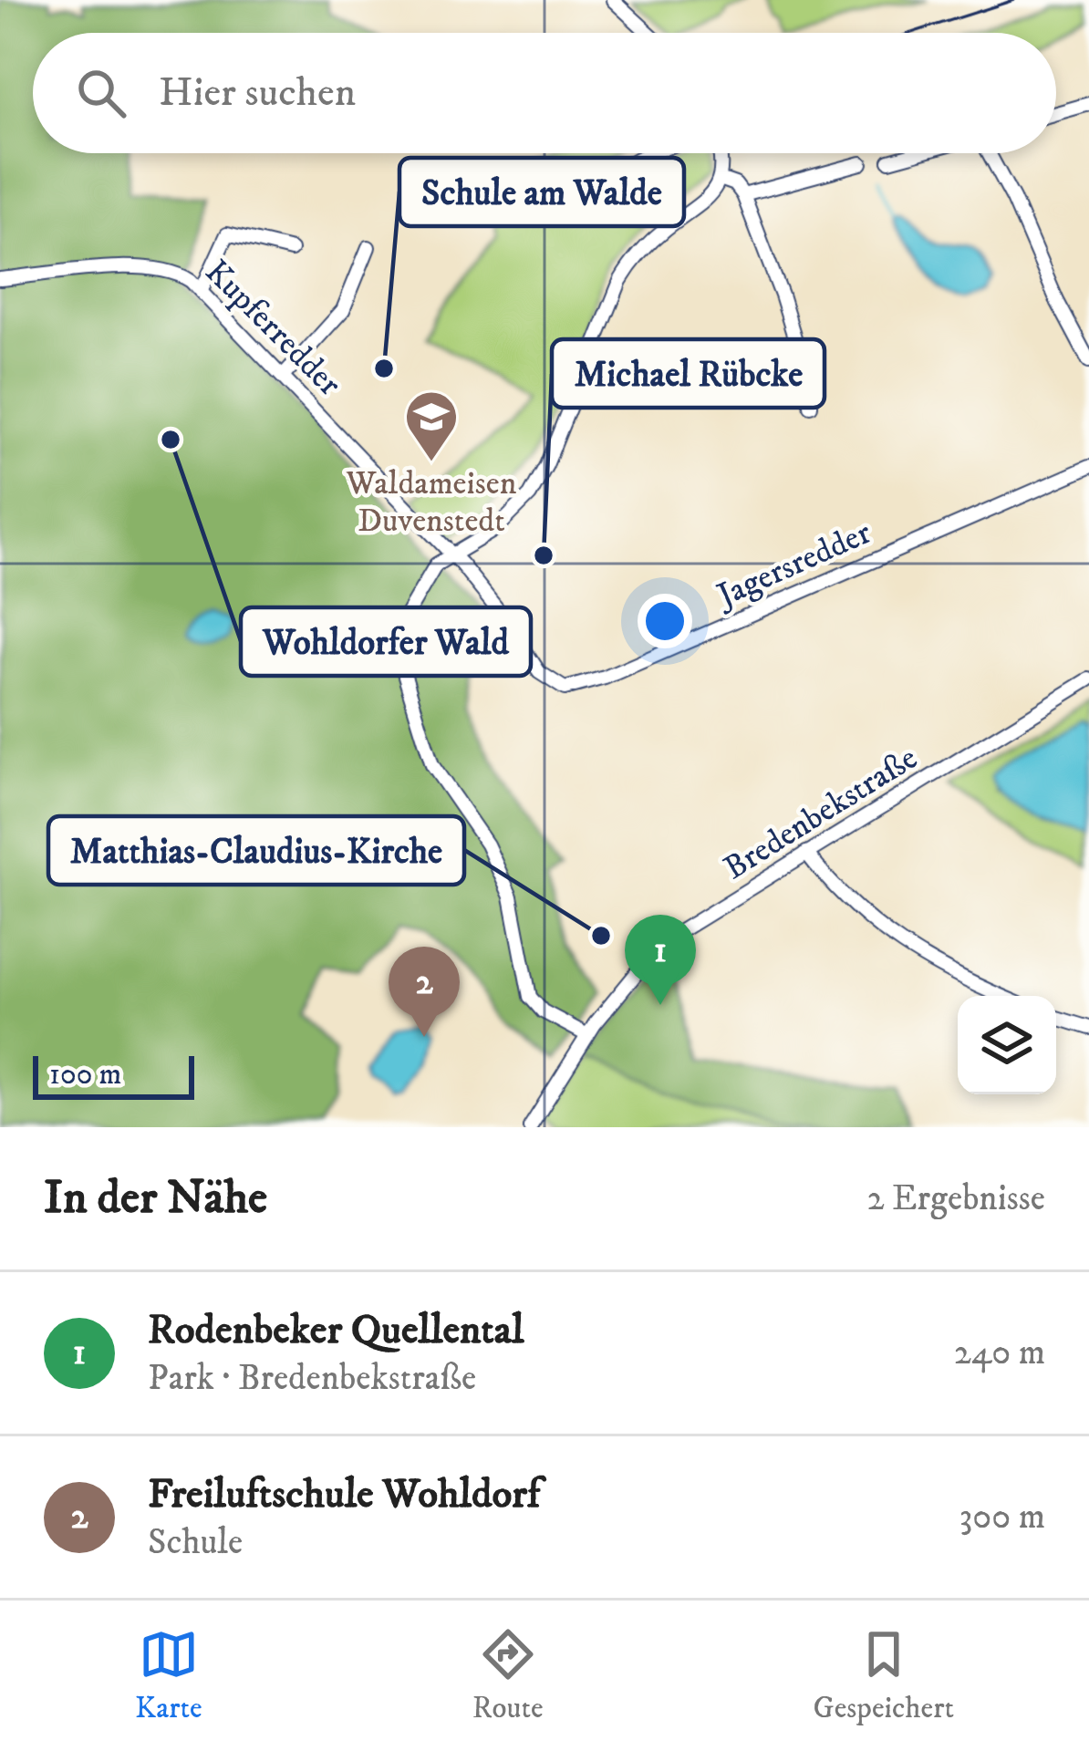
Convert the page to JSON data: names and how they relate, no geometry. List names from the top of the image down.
{
  "streets": {
    "street": ["Kupferredder", "Jagersredder", "Bredenbekstraße"]
  },
  "crossings": [
    ["Kupferredder", "Jagersredder"]
  ],
  "places": {
    "other": [
      "Schule am Walde",
      "Wohldorfer Wald",
      "Michael Rübcke",
      "Matthias-Claudius-Kirche"
    ],
    "school or university": ["Waldameisen Duvenstedt"]
  },
  "scale_bar": "100 m",
  "page": {
    "search": "Hier suchen",
    "pins": ["1", "2"],
    "scale": "100 m",
    "heading": ["In der Nähe", "2 Ergebnisse"],
    "list": [
      {
        "mark": "1",
        "name": "Rodenbeker Quellental",
        "note": "Park · Bredenbekstraße",
        "value": "240 m"
      },
      {
        "mark": "2",
        "name": "Freiluftschule Wohldorf",
        "note": "Schule",
        "value": "300 m"
      }
    ],
    "nav": ["Karte", "Route", "Gespeichert"]
  }
}
